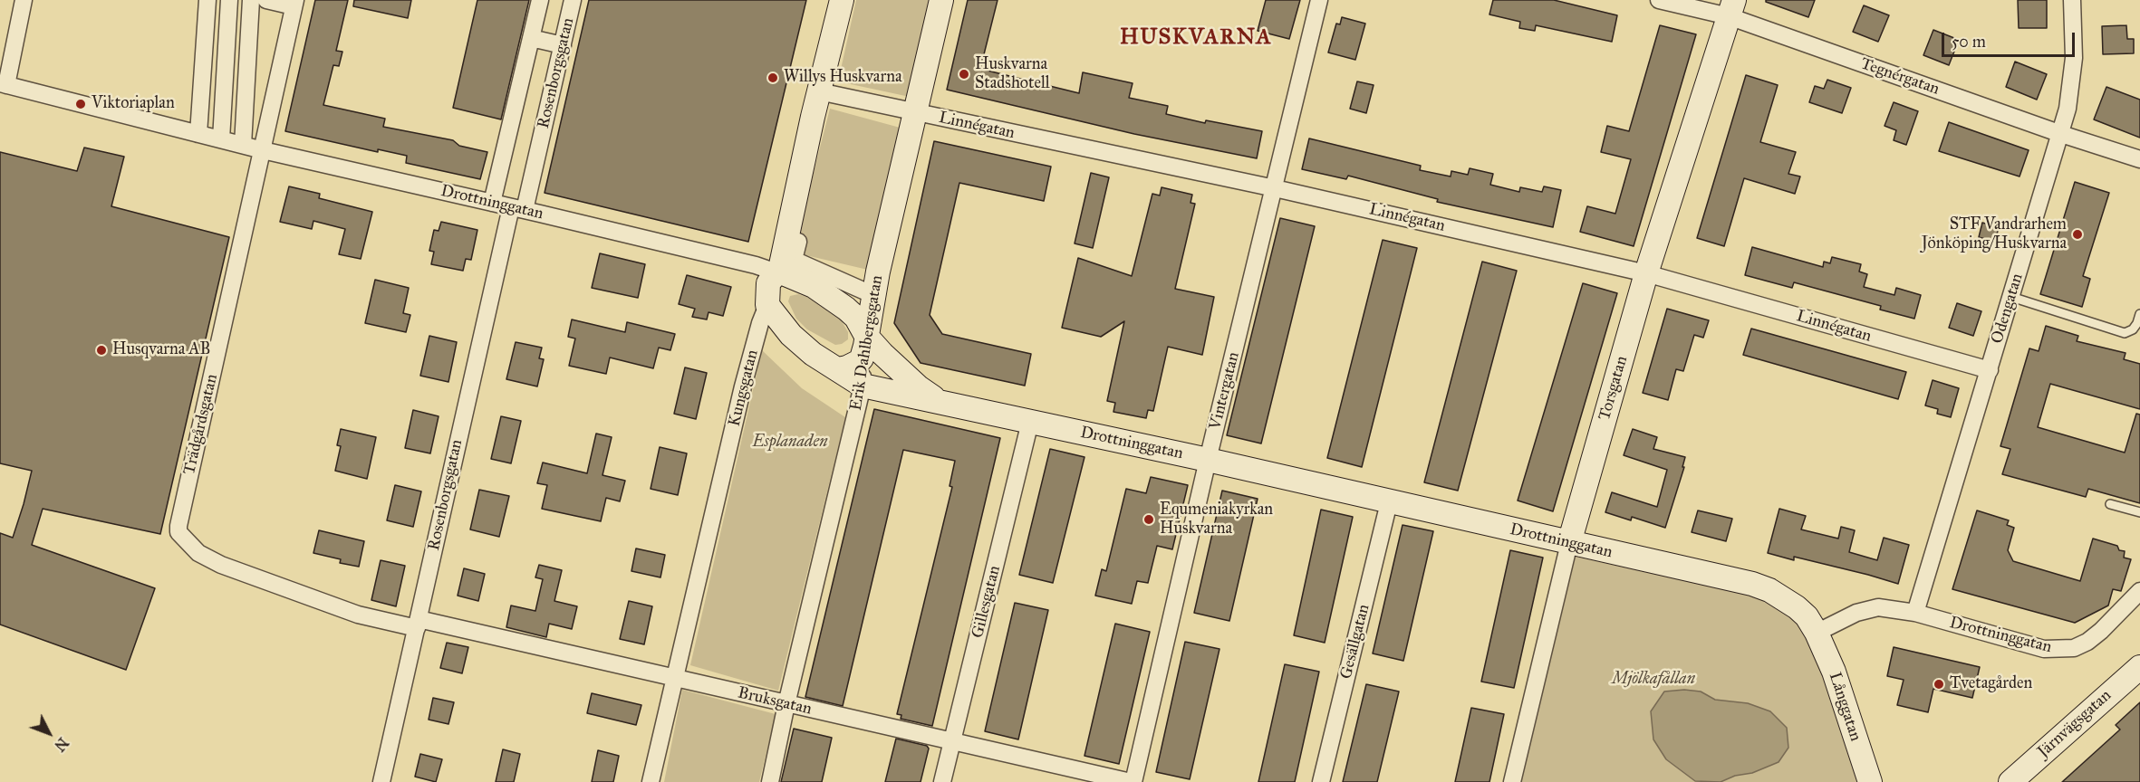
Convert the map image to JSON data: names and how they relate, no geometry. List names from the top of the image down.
{
  "streets": {
    "street": [
      "Rosenborgsgatan",
      "Tegnérgatan",
      "Linnégatan",
      "Drottninggatan",
      "Odengatan",
      "Erik Dahlbergsgatan",
      "Kungsgatan",
      "Torsgatan",
      "Vintergatan",
      "Trädgårdsgatan",
      "Gillesgatan",
      "Gesällgatan",
      "Bruksgatan",
      "Långgatan",
      "Järnvägsgatan"
    ]
  },
  "crossings": [
    ["Rosenborgsgatan", "Drottninggatan"],
    ["Rosenborgsgatan", "Trädgårdsgatan"],
    ["Rosenborgsgatan", "Bruksgatan"],
    ["Tegnérgatan", "Odengatan"],
    ["Tegnérgatan", "Torsgatan"],
    ["Linnégatan", "Odengatan"],
    ["Linnégatan", "Erik Dahlbergsgatan"],
    ["Linnégatan", "Kungsgatan"],
    ["Linnégatan", "Torsgatan"],
    ["Linnégatan", "Vintergatan"],
    ["Drottninggatan", "Odengatan"],
    ["Drottninggatan", "Erik Dahlbergsgatan"],
    ["Drottninggatan", "Kungsgatan"],
    ["Drottninggatan", "Torsgatan"],
    ["Drottninggatan", "Vintergatan"],
    ["Drottninggatan", "Trädgårdsgatan"],
    ["Drottninggatan", "Gillesgatan"],
    ["Drottninggatan", "Gesällgatan"],
    ["Drottninggatan", "Långgatan"],
    ["Erik Dahlbergsgatan", "Bruksgatan"],
    ["Kungsgatan", "Bruksgatan"],
    ["Vintergatan", "Bruksgatan"],
    ["Trädgårdsgatan", "Bruksgatan"],
    ["Gillesgatan", "Bruksgatan"]
  ],
  "districts": ["HUSKVARNA"],
  "parks": ["Esplanaden", "Mjölkafållan"],
  "places": [
    "Huskvarna Stadshotell",
    "Willys Huskvarna",
    "Viktoriaplan",
    "STF Vandrarhem Jönköping/Huskvarna",
    "Husqvarna AB",
    "Equmeniakyrkan Huskvarna",
    "Tvetagården"
  ],
  "scale_bar": "50 m",
  "north": "bottom right"
}
